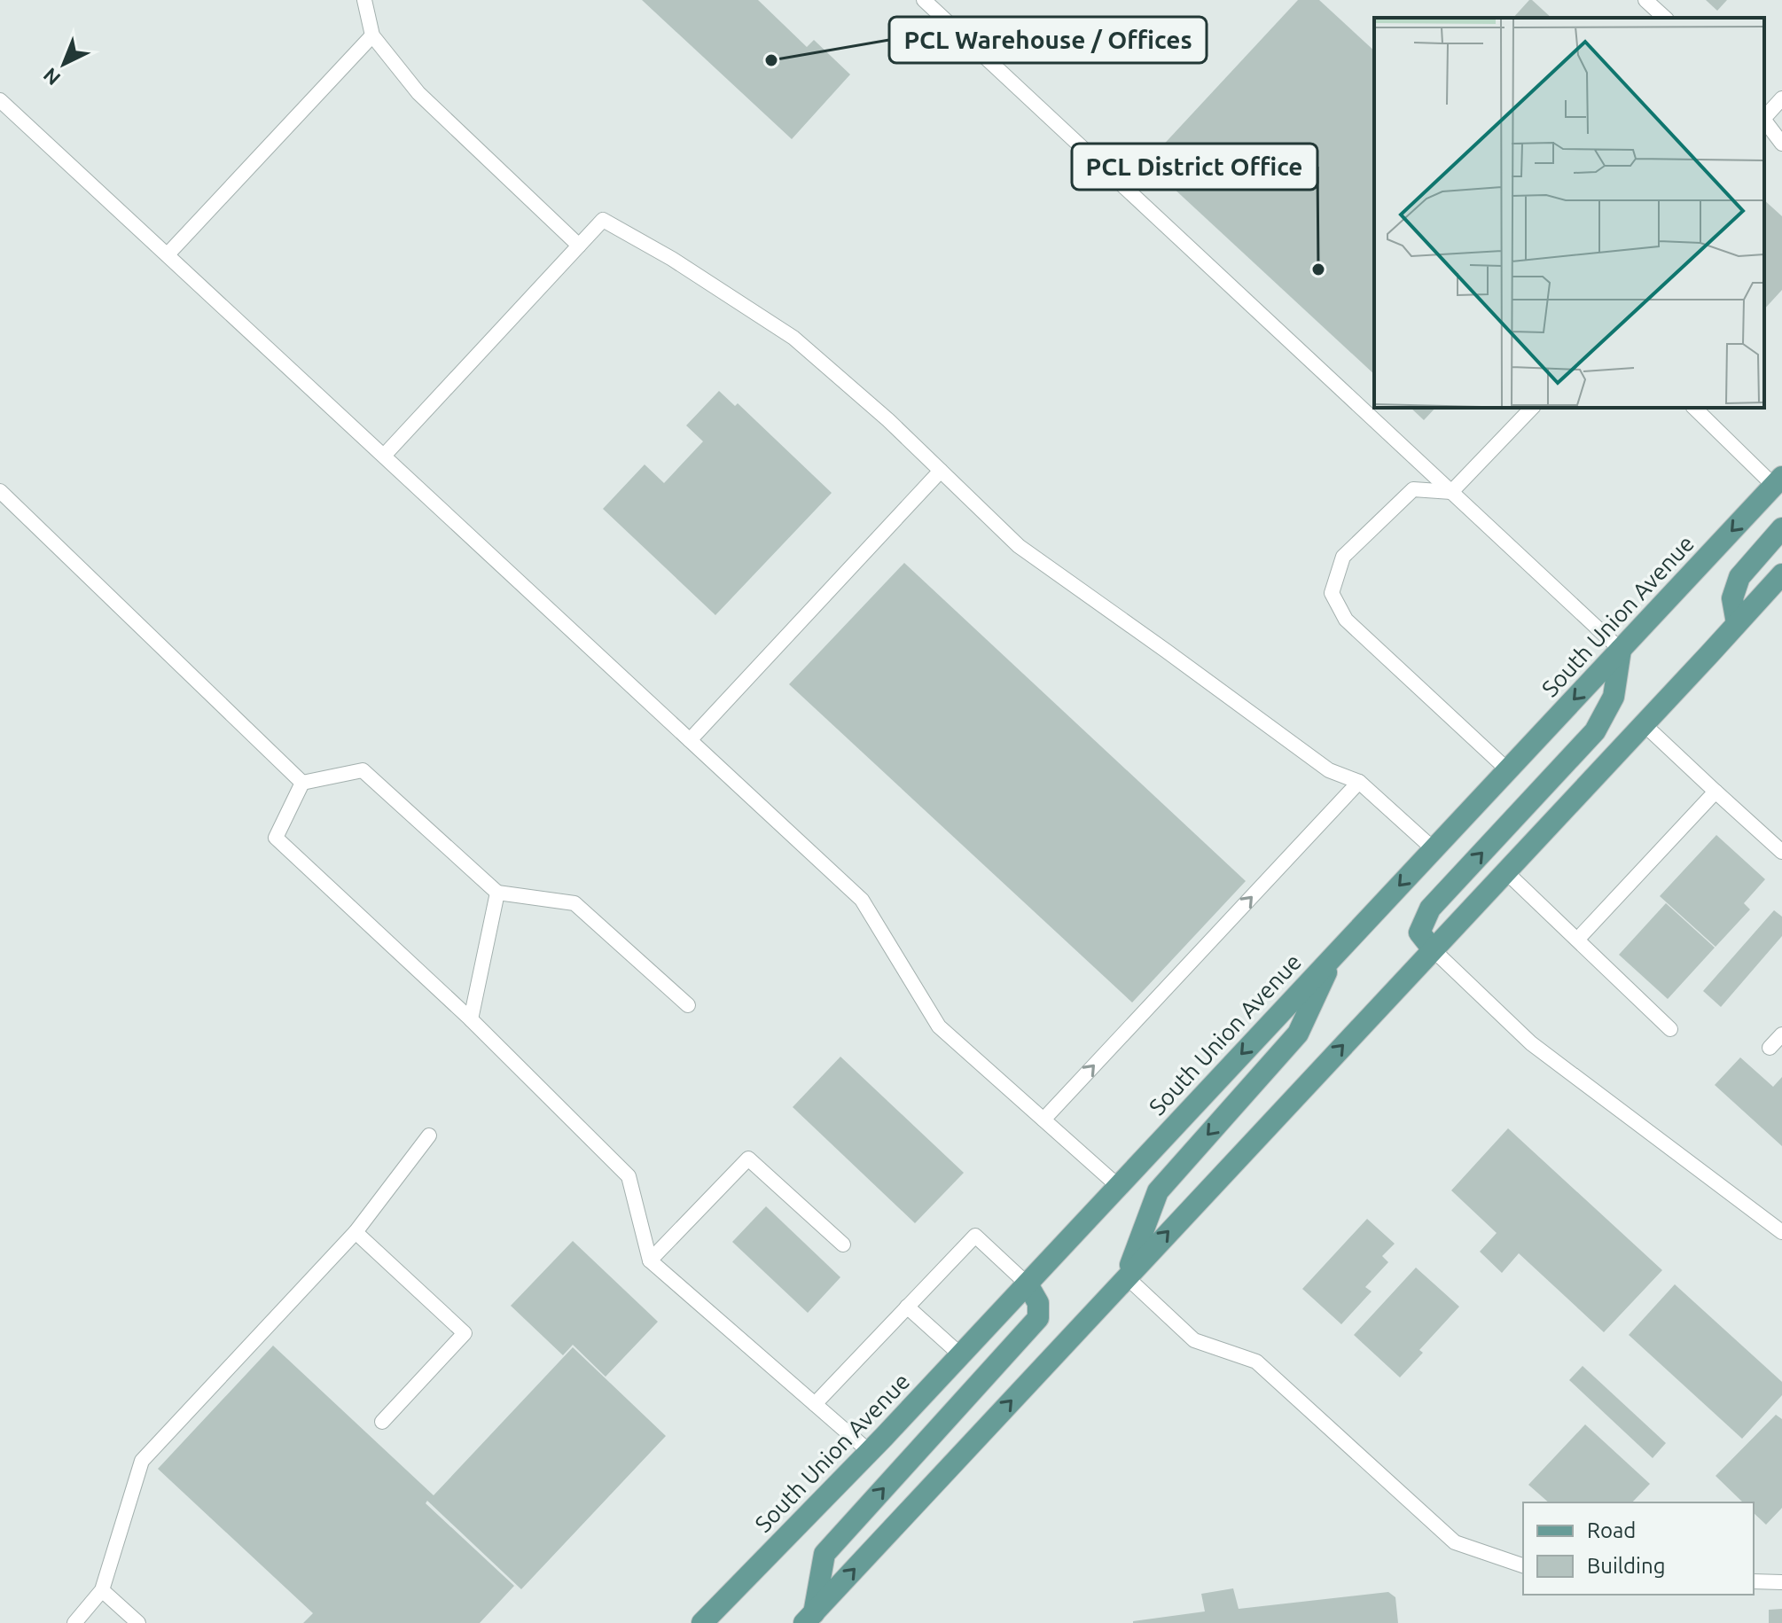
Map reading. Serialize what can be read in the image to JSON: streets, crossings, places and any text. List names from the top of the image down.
{
  "streets": {
    "main road": ["South Union Avenue"]
  },
  "places": ["PCL Warehouse / Offices", "PCL District Office"],
  "legend": ["Road", "Building"],
  "north": "bottom left"
}
